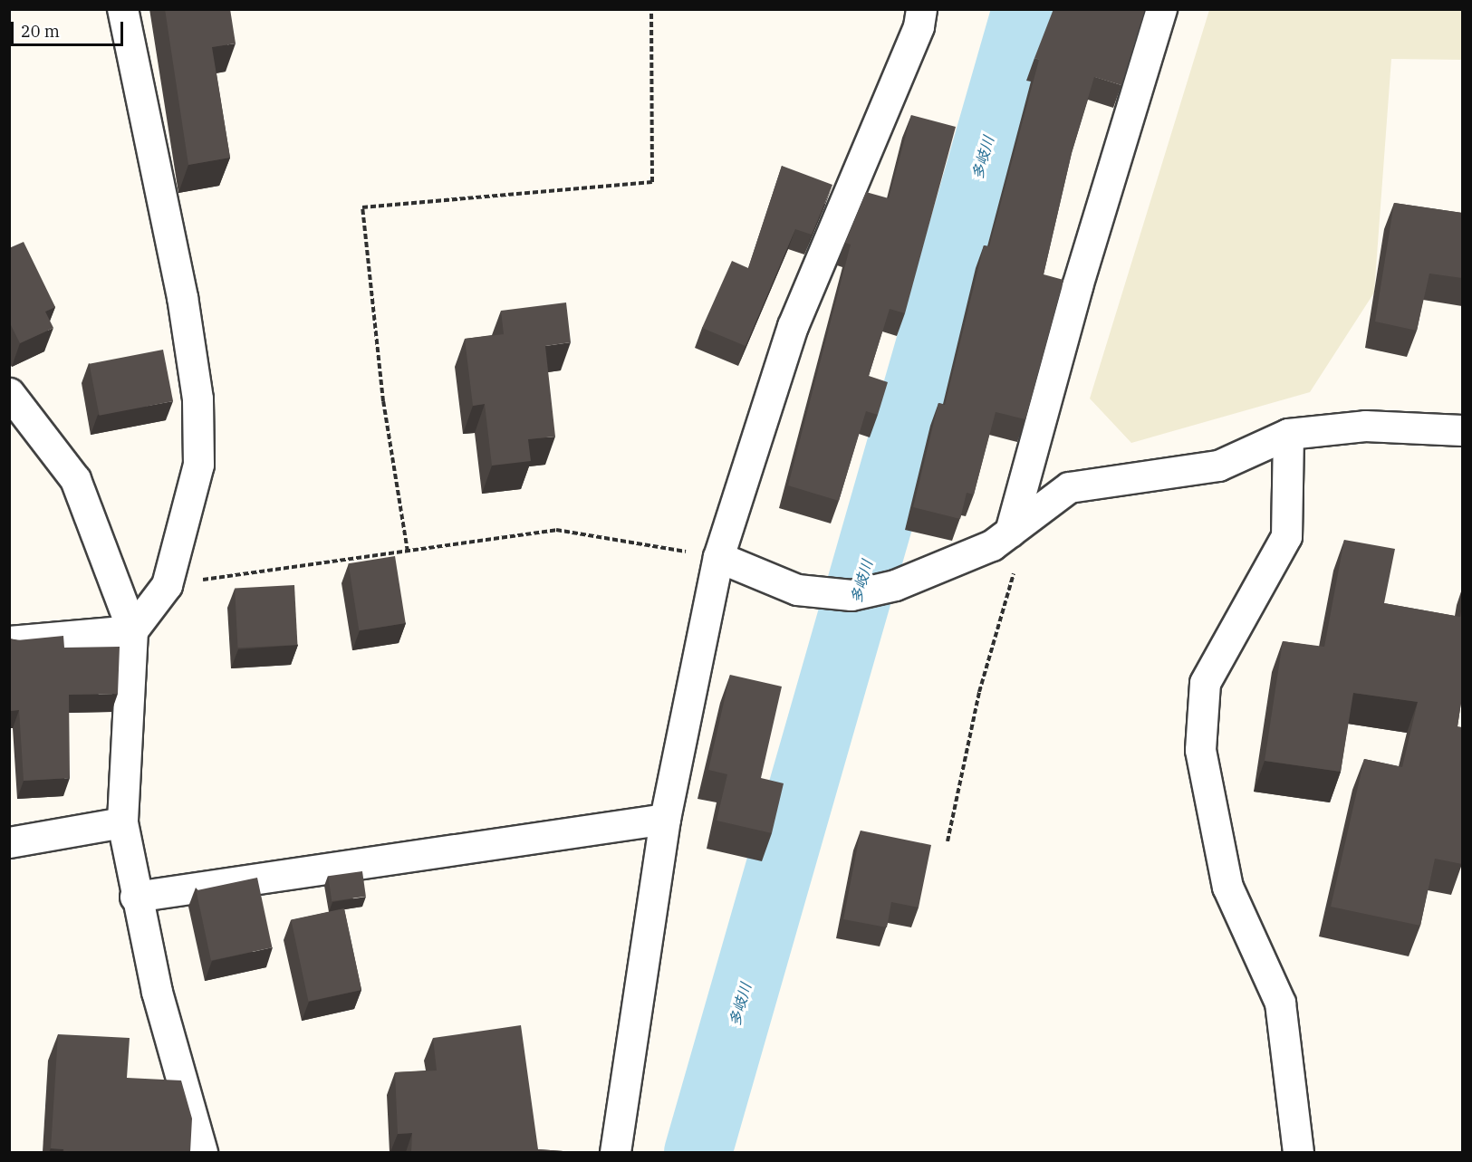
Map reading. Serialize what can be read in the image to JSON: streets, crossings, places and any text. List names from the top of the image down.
{
  "water": ["多岐川"],
  "scale_bar": "20 m"
}
